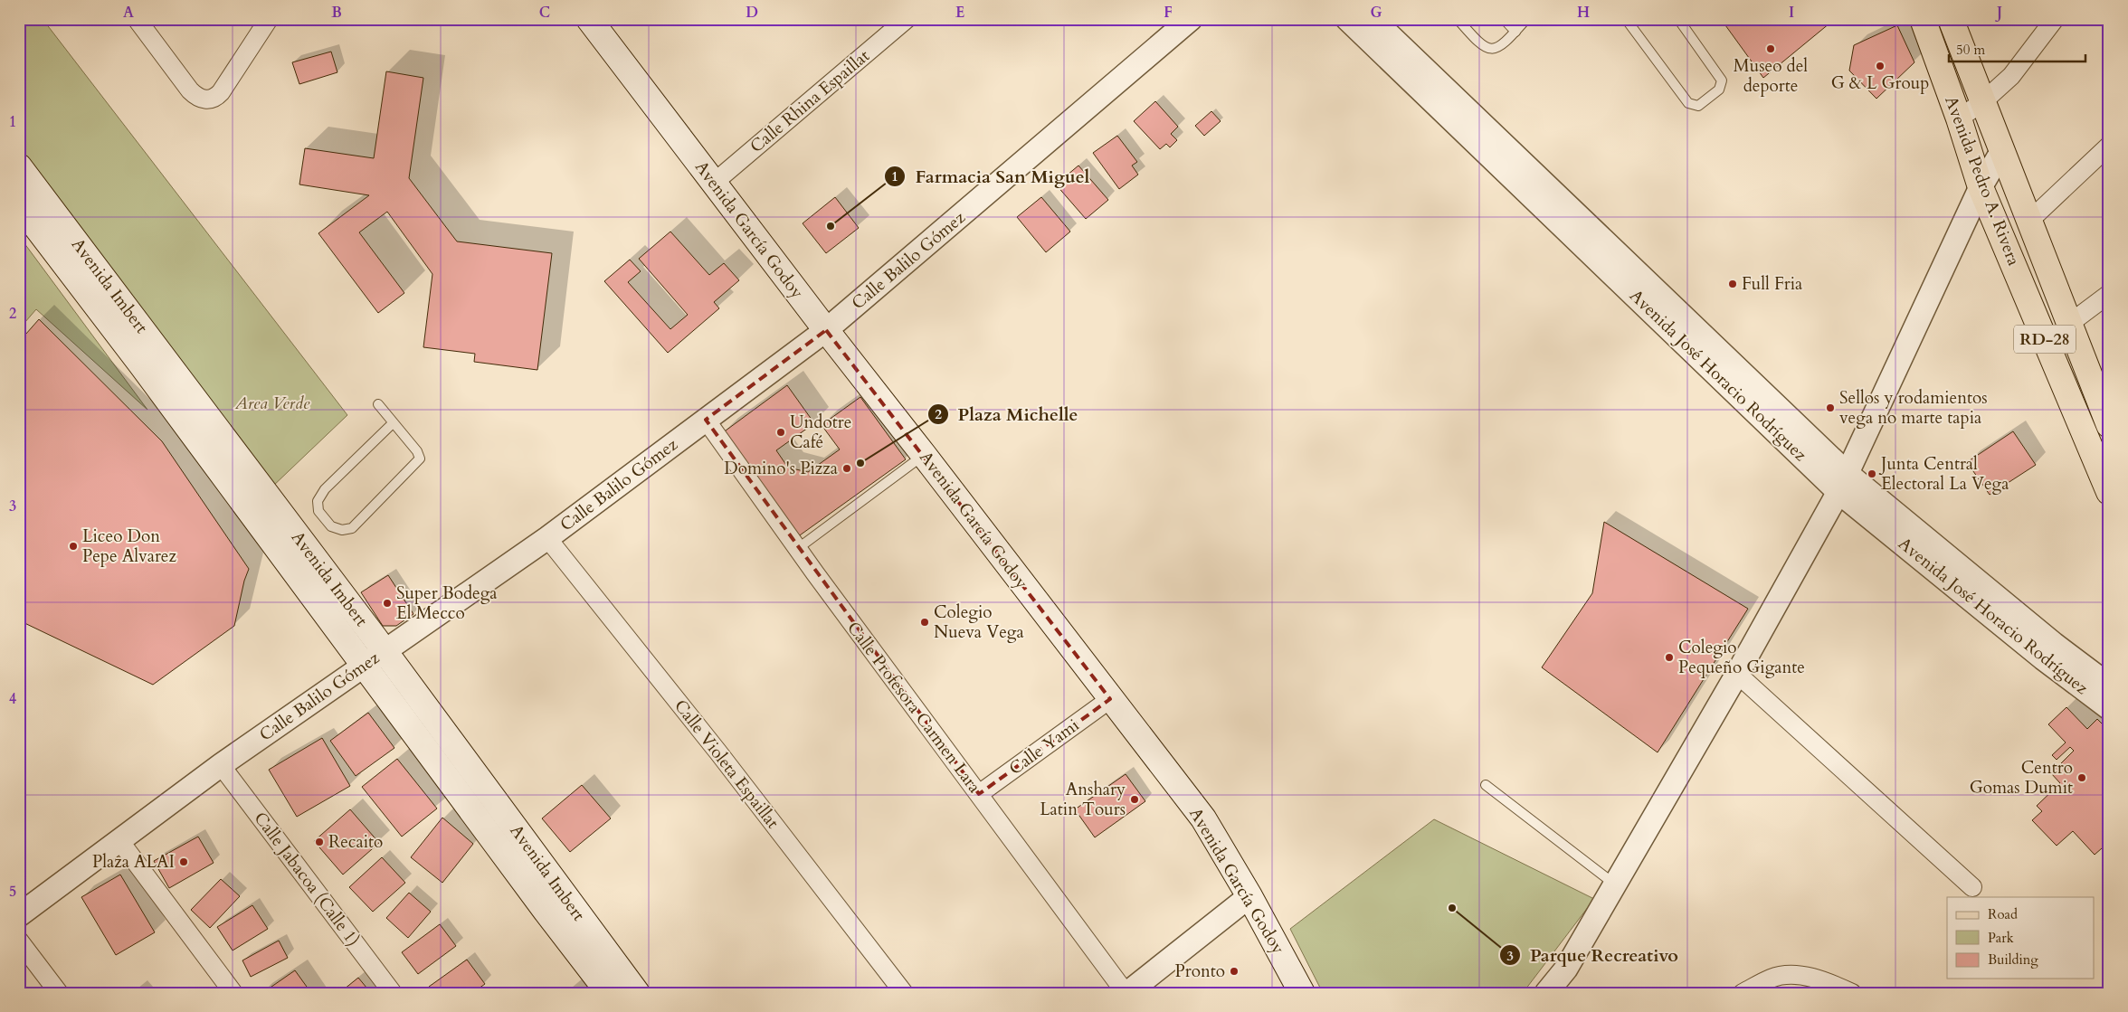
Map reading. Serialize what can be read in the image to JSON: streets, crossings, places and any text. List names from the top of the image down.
{
  "streets": {
    "main road": [
      "Avenida Pedro A. Rivera",
      "Avenida García Godoy",
      "Avenida Imbert",
      "RD-28"
    ],
    "street": [
      "Calle Rhina Espaillat",
      "Calle Balilo Gómez",
      "Avenida José Horacio Rodríguez",
      "Calle Profesora Carmen Lara",
      "Calle Yami",
      "Calle Violeta Espaillat",
      "Calle Jabacoa (Calle 1)"
    ]
  },
  "crossings": [
    ["Calle Rhina Espaillat", "Avenida García Godoy"],
    ["Avenida García Godoy", "Calle Balilo Gómez"],
    ["Avenida García Godoy", "Calle Yami"],
    ["Calle Balilo Gómez", "Avenida Imbert"],
    ["Calle Balilo Gómez", "Calle Profesora Carmen Lara"],
    ["Calle Balilo Gómez", "Calle Violeta Espaillat"],
    ["Calle Balilo Gómez", "Calle Jabacoa (Calle 1)"],
    ["Calle Profesora Carmen Lara", "Calle Yami"]
  ],
  "parks": ["Area Verde"],
  "places": [
    "Museo del deporte",
    "G & L Group",
    "Farmacia San Miguel",
    "Full Fria",
    "Sellos y rodamientos vega no marte tapia",
    "Undotre Café",
    "Plaza Michelle",
    "Domino's Pizza",
    "Junta Central Electoral La Vega",
    "Liceo Don Pepe Alvarez",
    "Super Bodega El Mecco",
    "Colegio Nueva Vega",
    "Colegio Pequeño Gigante",
    "Centro Gomas Dumit",
    "Anshary Latin Tours",
    "Recaito",
    "Plaza ALAI",
    "Parque Recreativo",
    "Pronto"
  ],
  "legend": ["Road", "Park", "Building"],
  "scale_bar": "50 m",
  "grid": {
    "columns": [
      "A",
      "B",
      "C",
      "D",
      "E",
      "F",
      "G",
      "H",
      "I",
      "J"
    ],
    "rows": [
      "1",
      "2",
      "3",
      "4",
      "5"
    ]
  }
}
